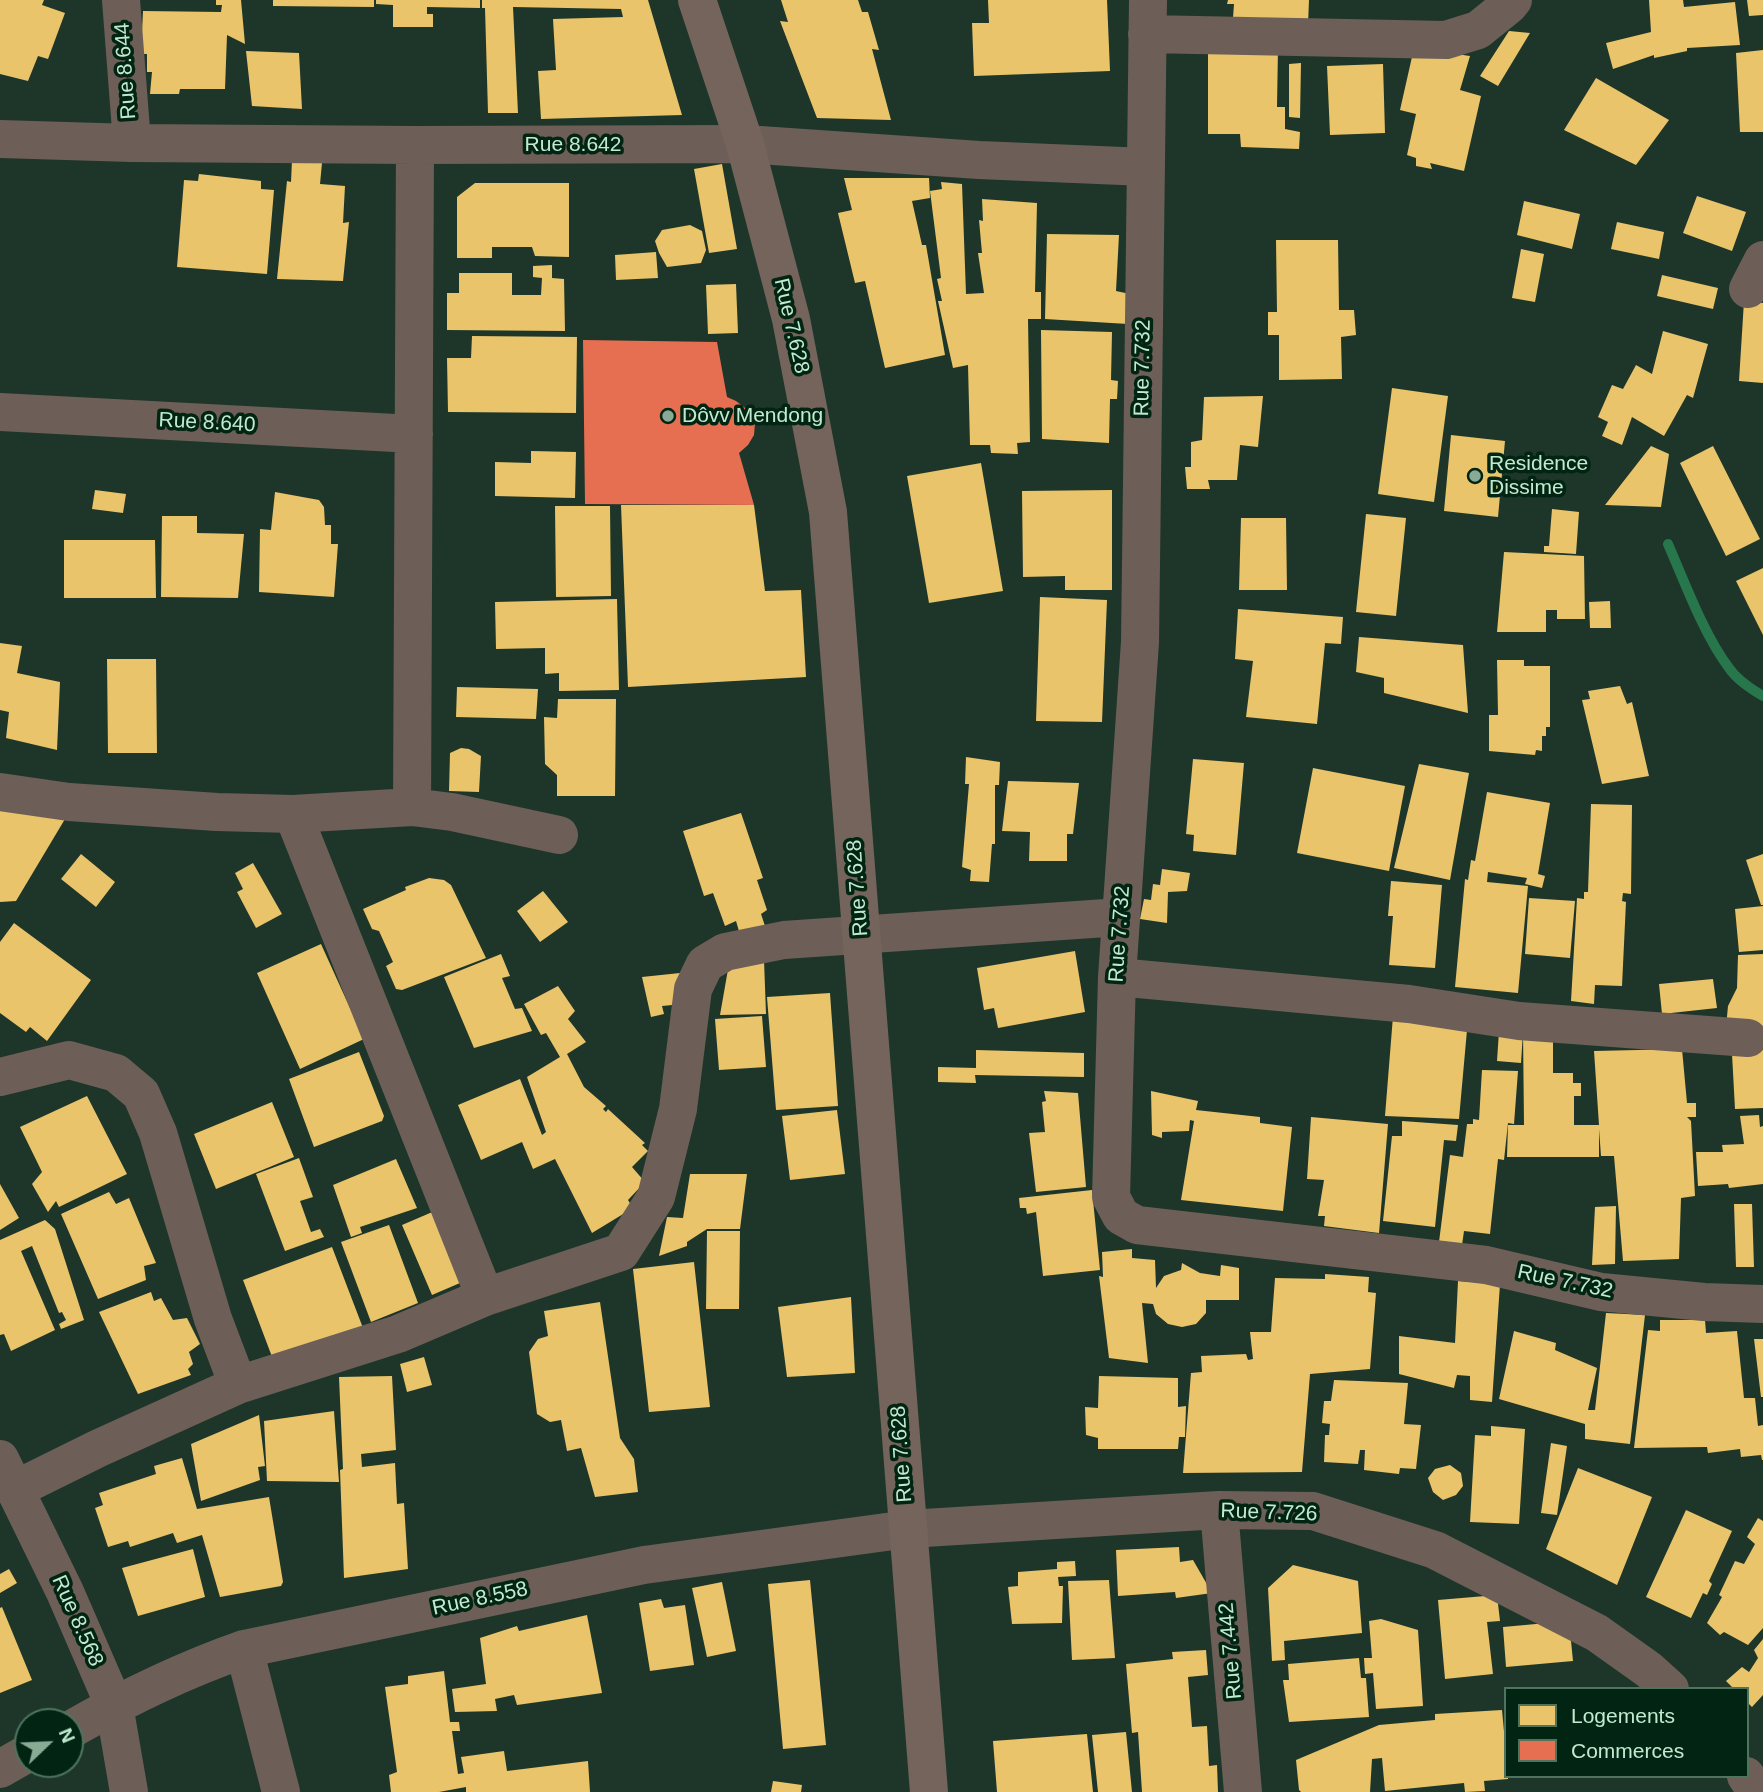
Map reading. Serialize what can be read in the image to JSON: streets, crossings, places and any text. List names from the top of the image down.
{
  "streets": {
    "main road": ["Rue 7.628"],
    "street": [
      "Rue 8.644",
      "Rue 8.642",
      "Rue 7.732",
      "Rue 8.640",
      "Rue 7.726",
      "Rue 8.558",
      "Rue 8.568",
      "Rue 7.442"
    ]
  },
  "crossings": [
    ["Rue 8.644", "Rue 8.642"],
    ["Rue 8.642", "Rue 7.628"],
    ["Rue 8.642", "Rue 7.732"],
    ["Rue 7.628", "Rue 7.726"],
    ["Rue 7.628", "Rue 8.558"],
    ["Rue 7.726", "Rue 8.558"],
    ["Rue 7.726", "Rue 7.442"],
    ["Rue 8.558", "Rue 8.568"]
  ],
  "places": ["Dôvv Mendong", "Residence Dissime"],
  "legend": ["Logements", "Commerces"],
  "north": "top right"
}
